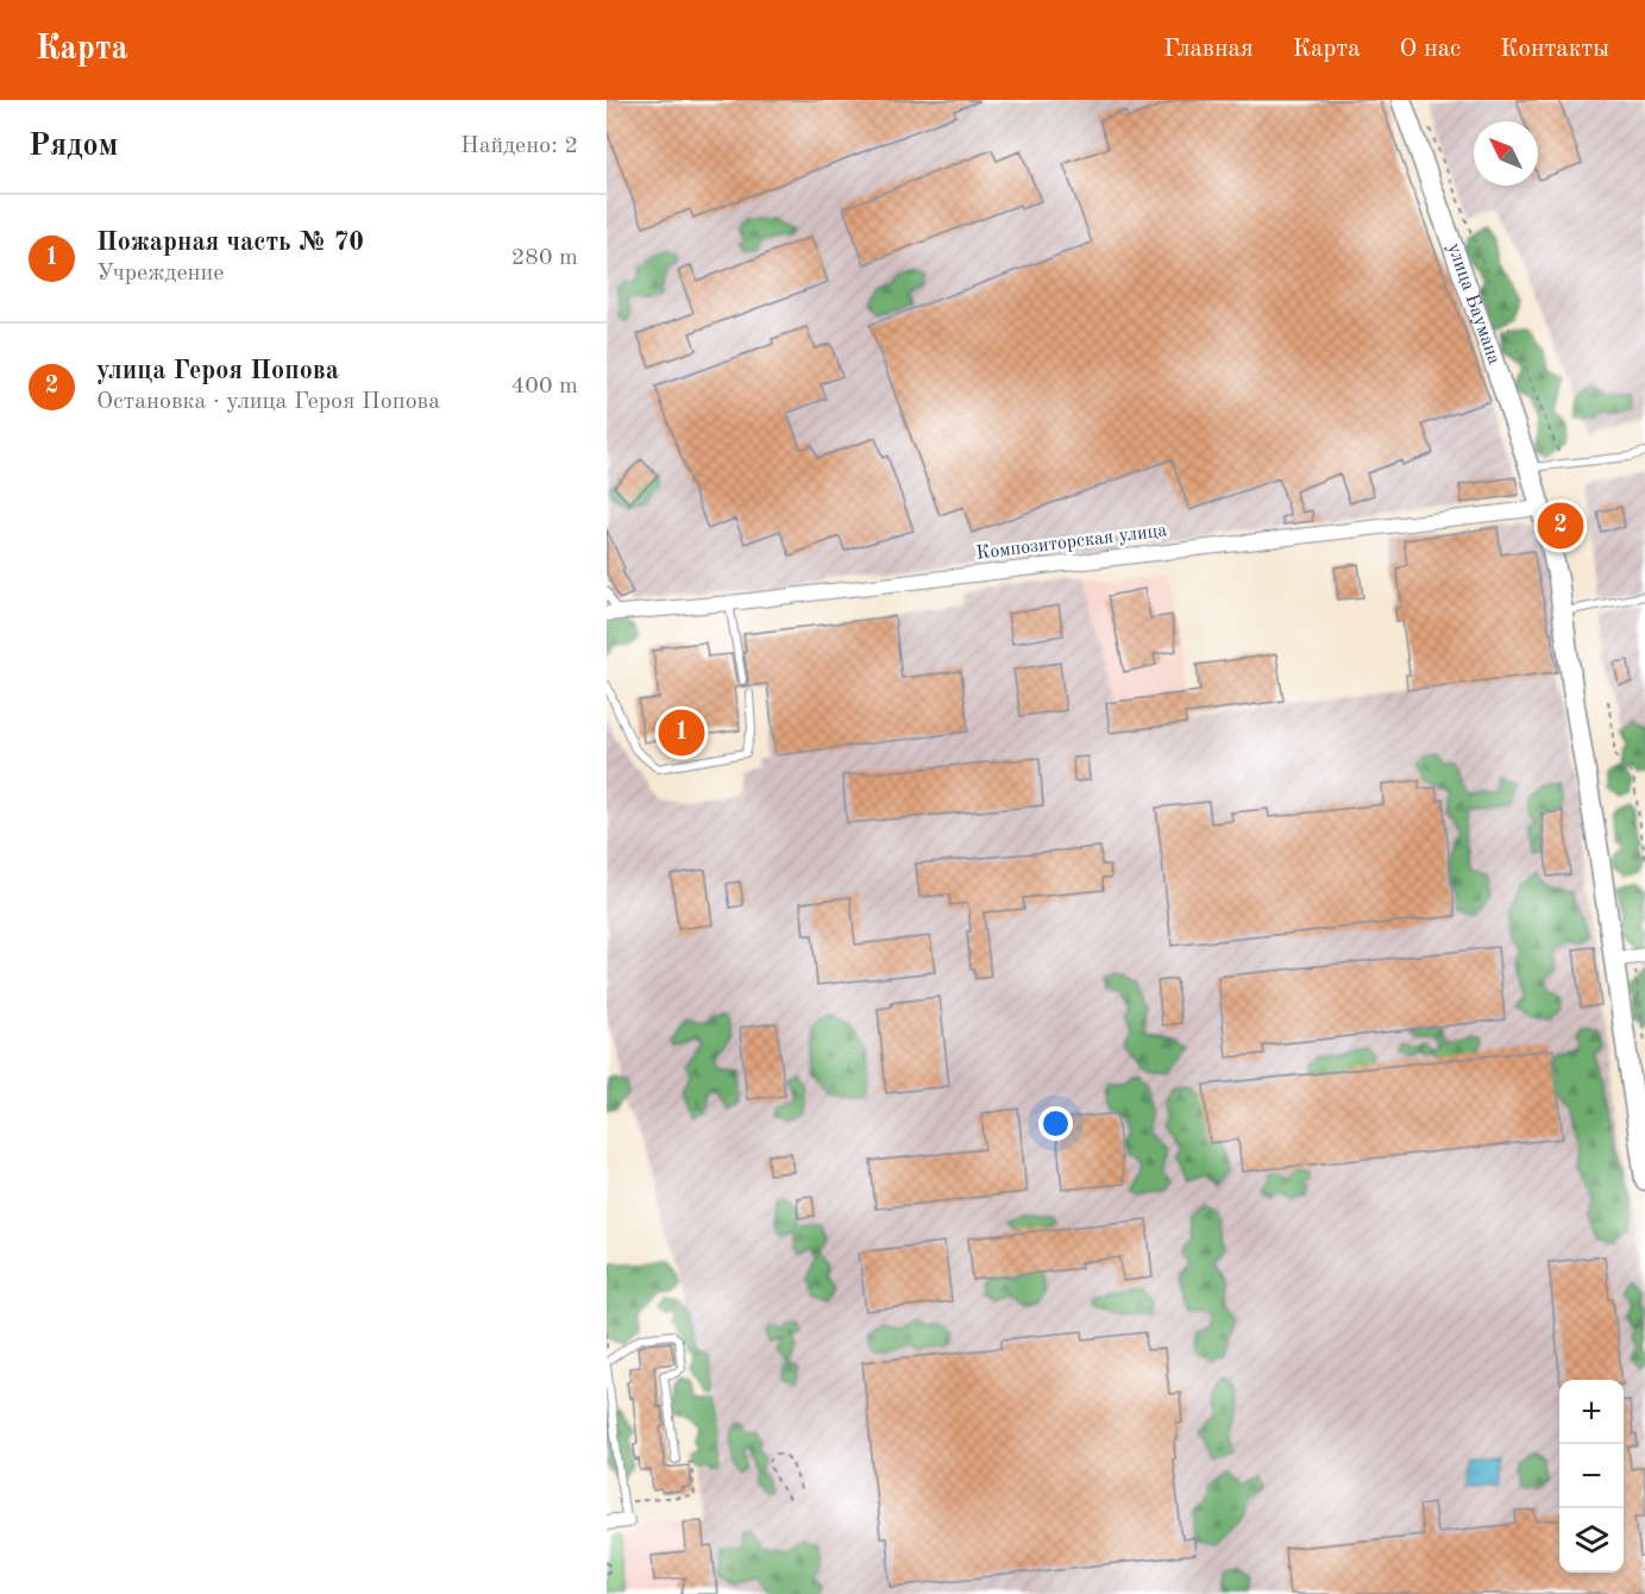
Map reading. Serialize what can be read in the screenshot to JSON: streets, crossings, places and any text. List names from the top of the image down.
{
  "streets": {
    "street": ["улица Баумана", "Композиторская улица"]
  },
  "crossings": [
    ["улица Баумана", "Композиторская улица"]
  ],
  "north": "top left",
  "page": {
    "header": "Карта",
    "nav": [
      "Главная",
      "Карта",
      "О нас",
      "Контакты"
    ],
    "heading": ["Рядом", "Найдено: 2"],
    "list": [
      {
        "mark": "1",
        "name": "Пожарная часть № 70",
        "note": "Учреждение",
        "value": "280 m"
      },
      {
        "mark": "2",
        "name": "улица Героя Попова",
        "note": "Остановка · улица Героя Попова",
        "value": "400 m"
      }
    ],
    "pins": ["2", "1"],
    "map_buttons": ["+", "−"]
  }
}
